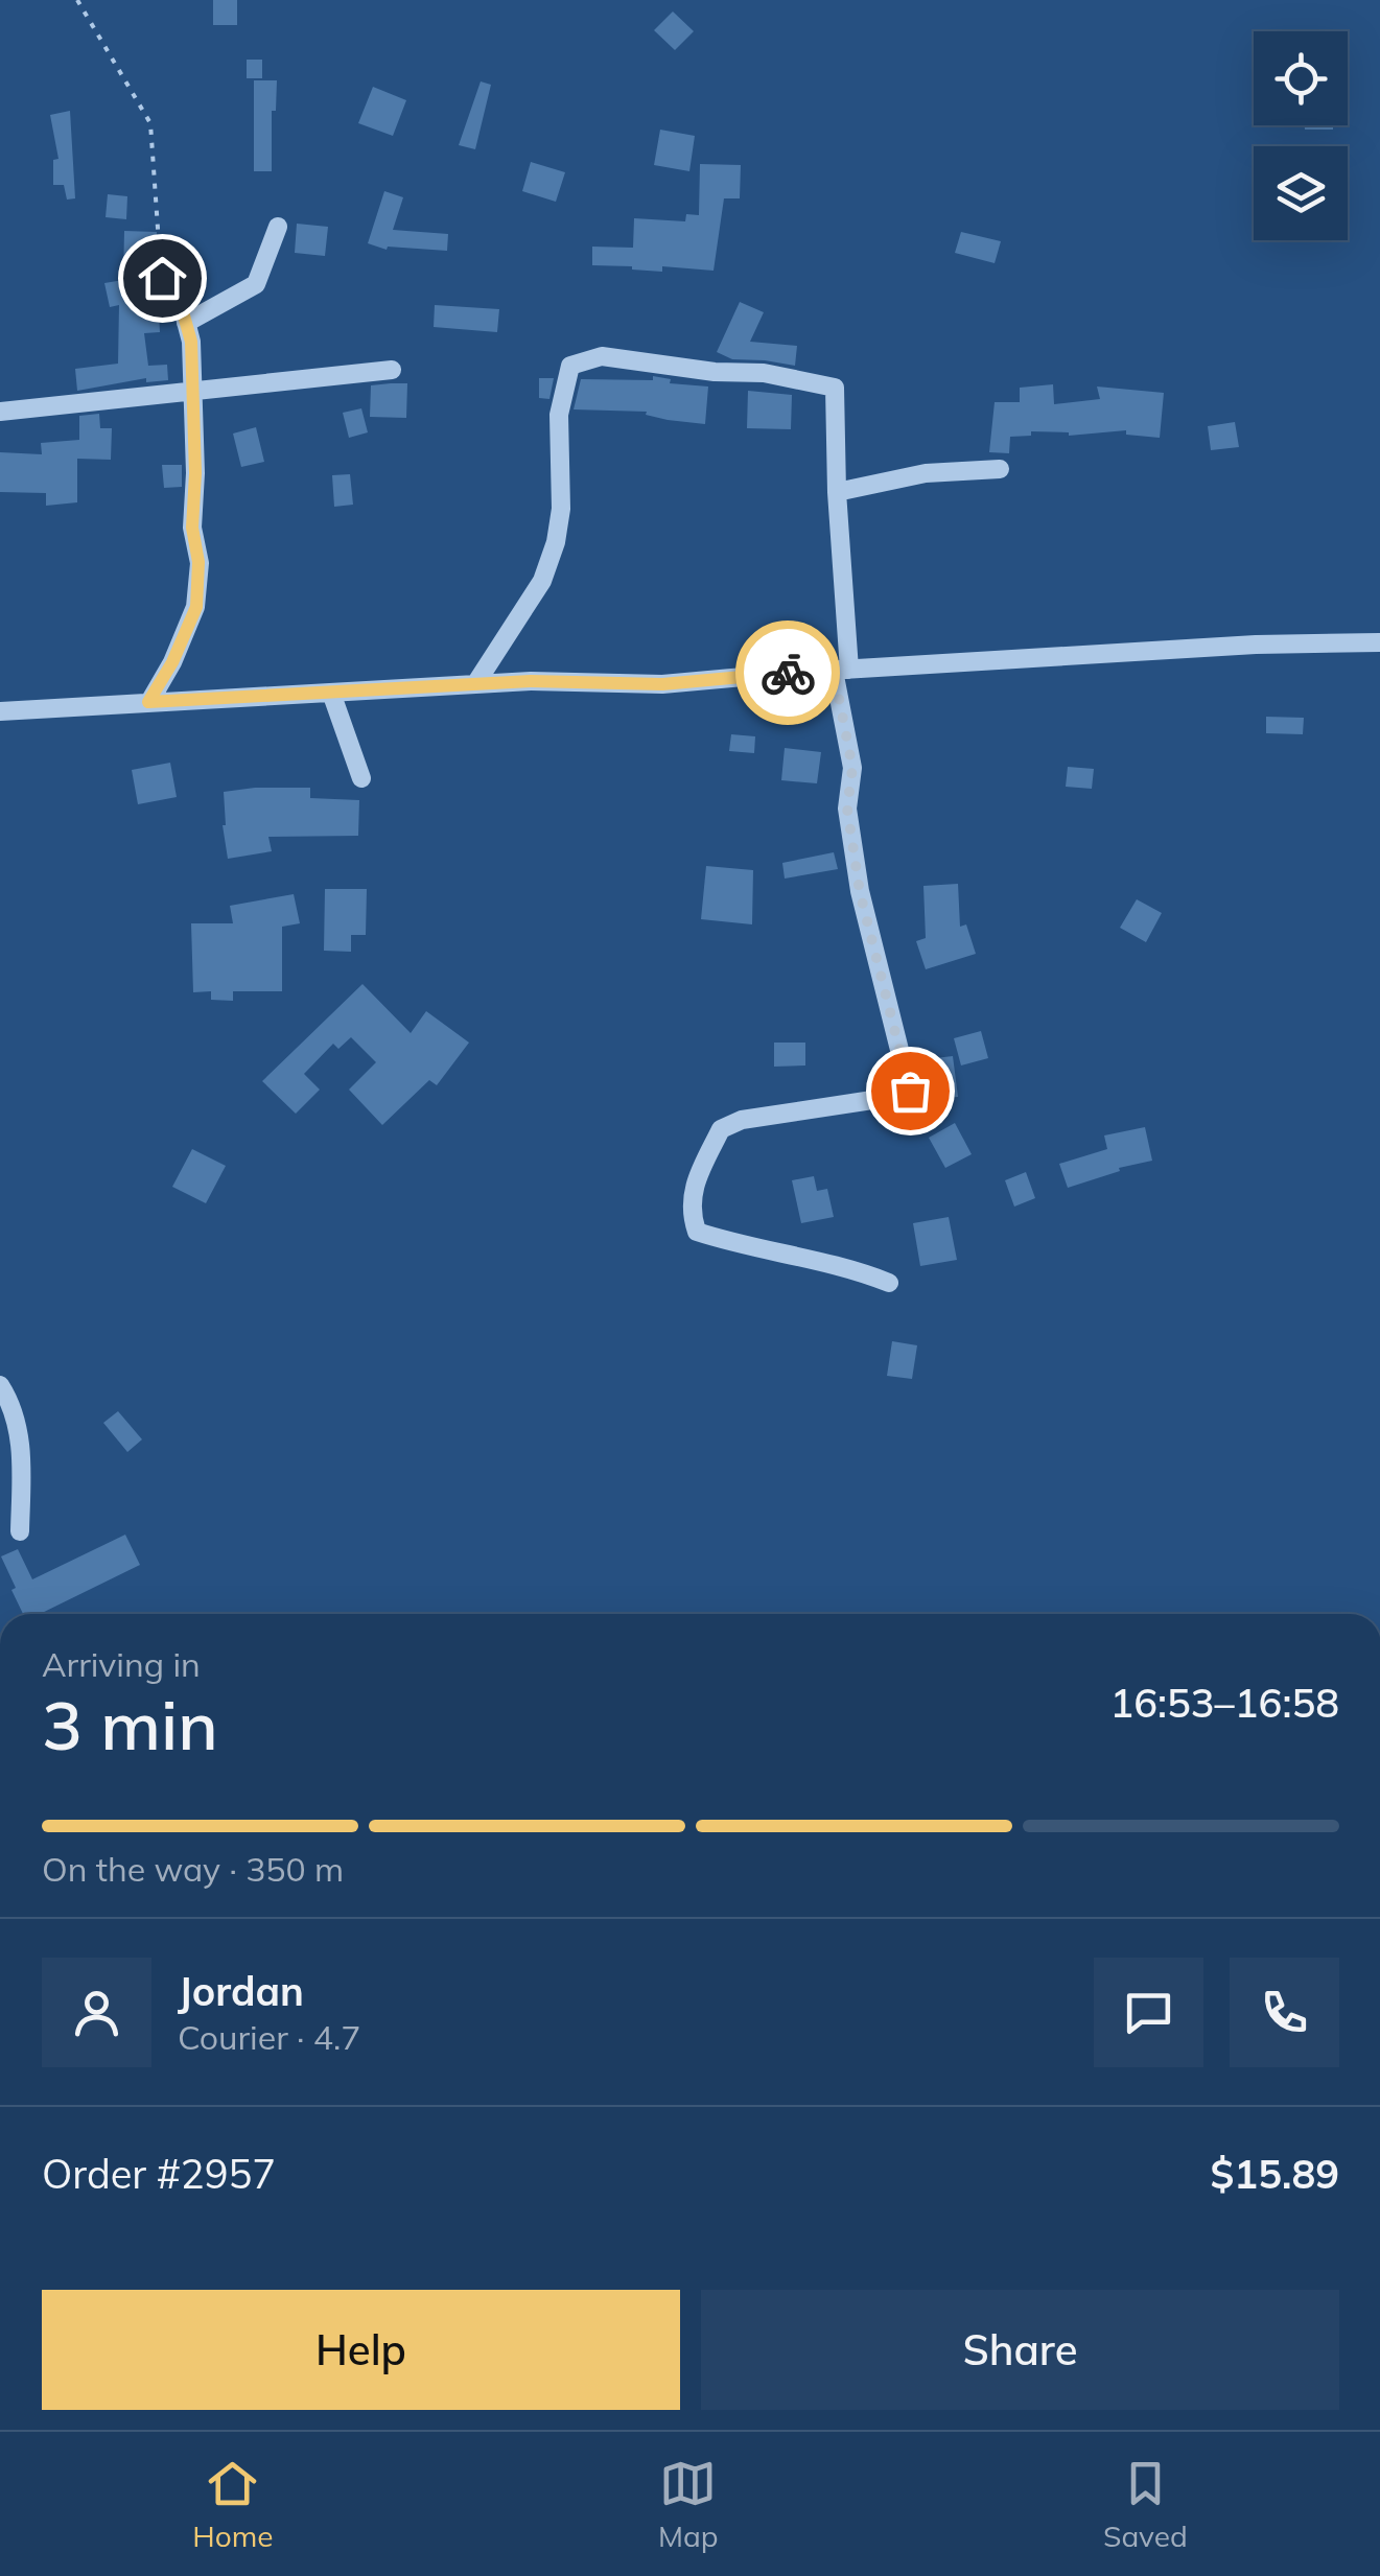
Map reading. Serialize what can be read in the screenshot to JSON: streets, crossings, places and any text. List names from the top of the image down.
{
  "page": {
    "heading": ["3 min", "Arriving in", "16:53–16:58"],
    "panel": [
      "Jordan",
      "Courier · 4.7",
      "Order #2957",
      "$15.89"
    ],
    "bar": "On the way · 350 m",
    "buttons": ["Help", "Share"],
    "tabs": ["Home", "Map", "Saved"]
  }
}
